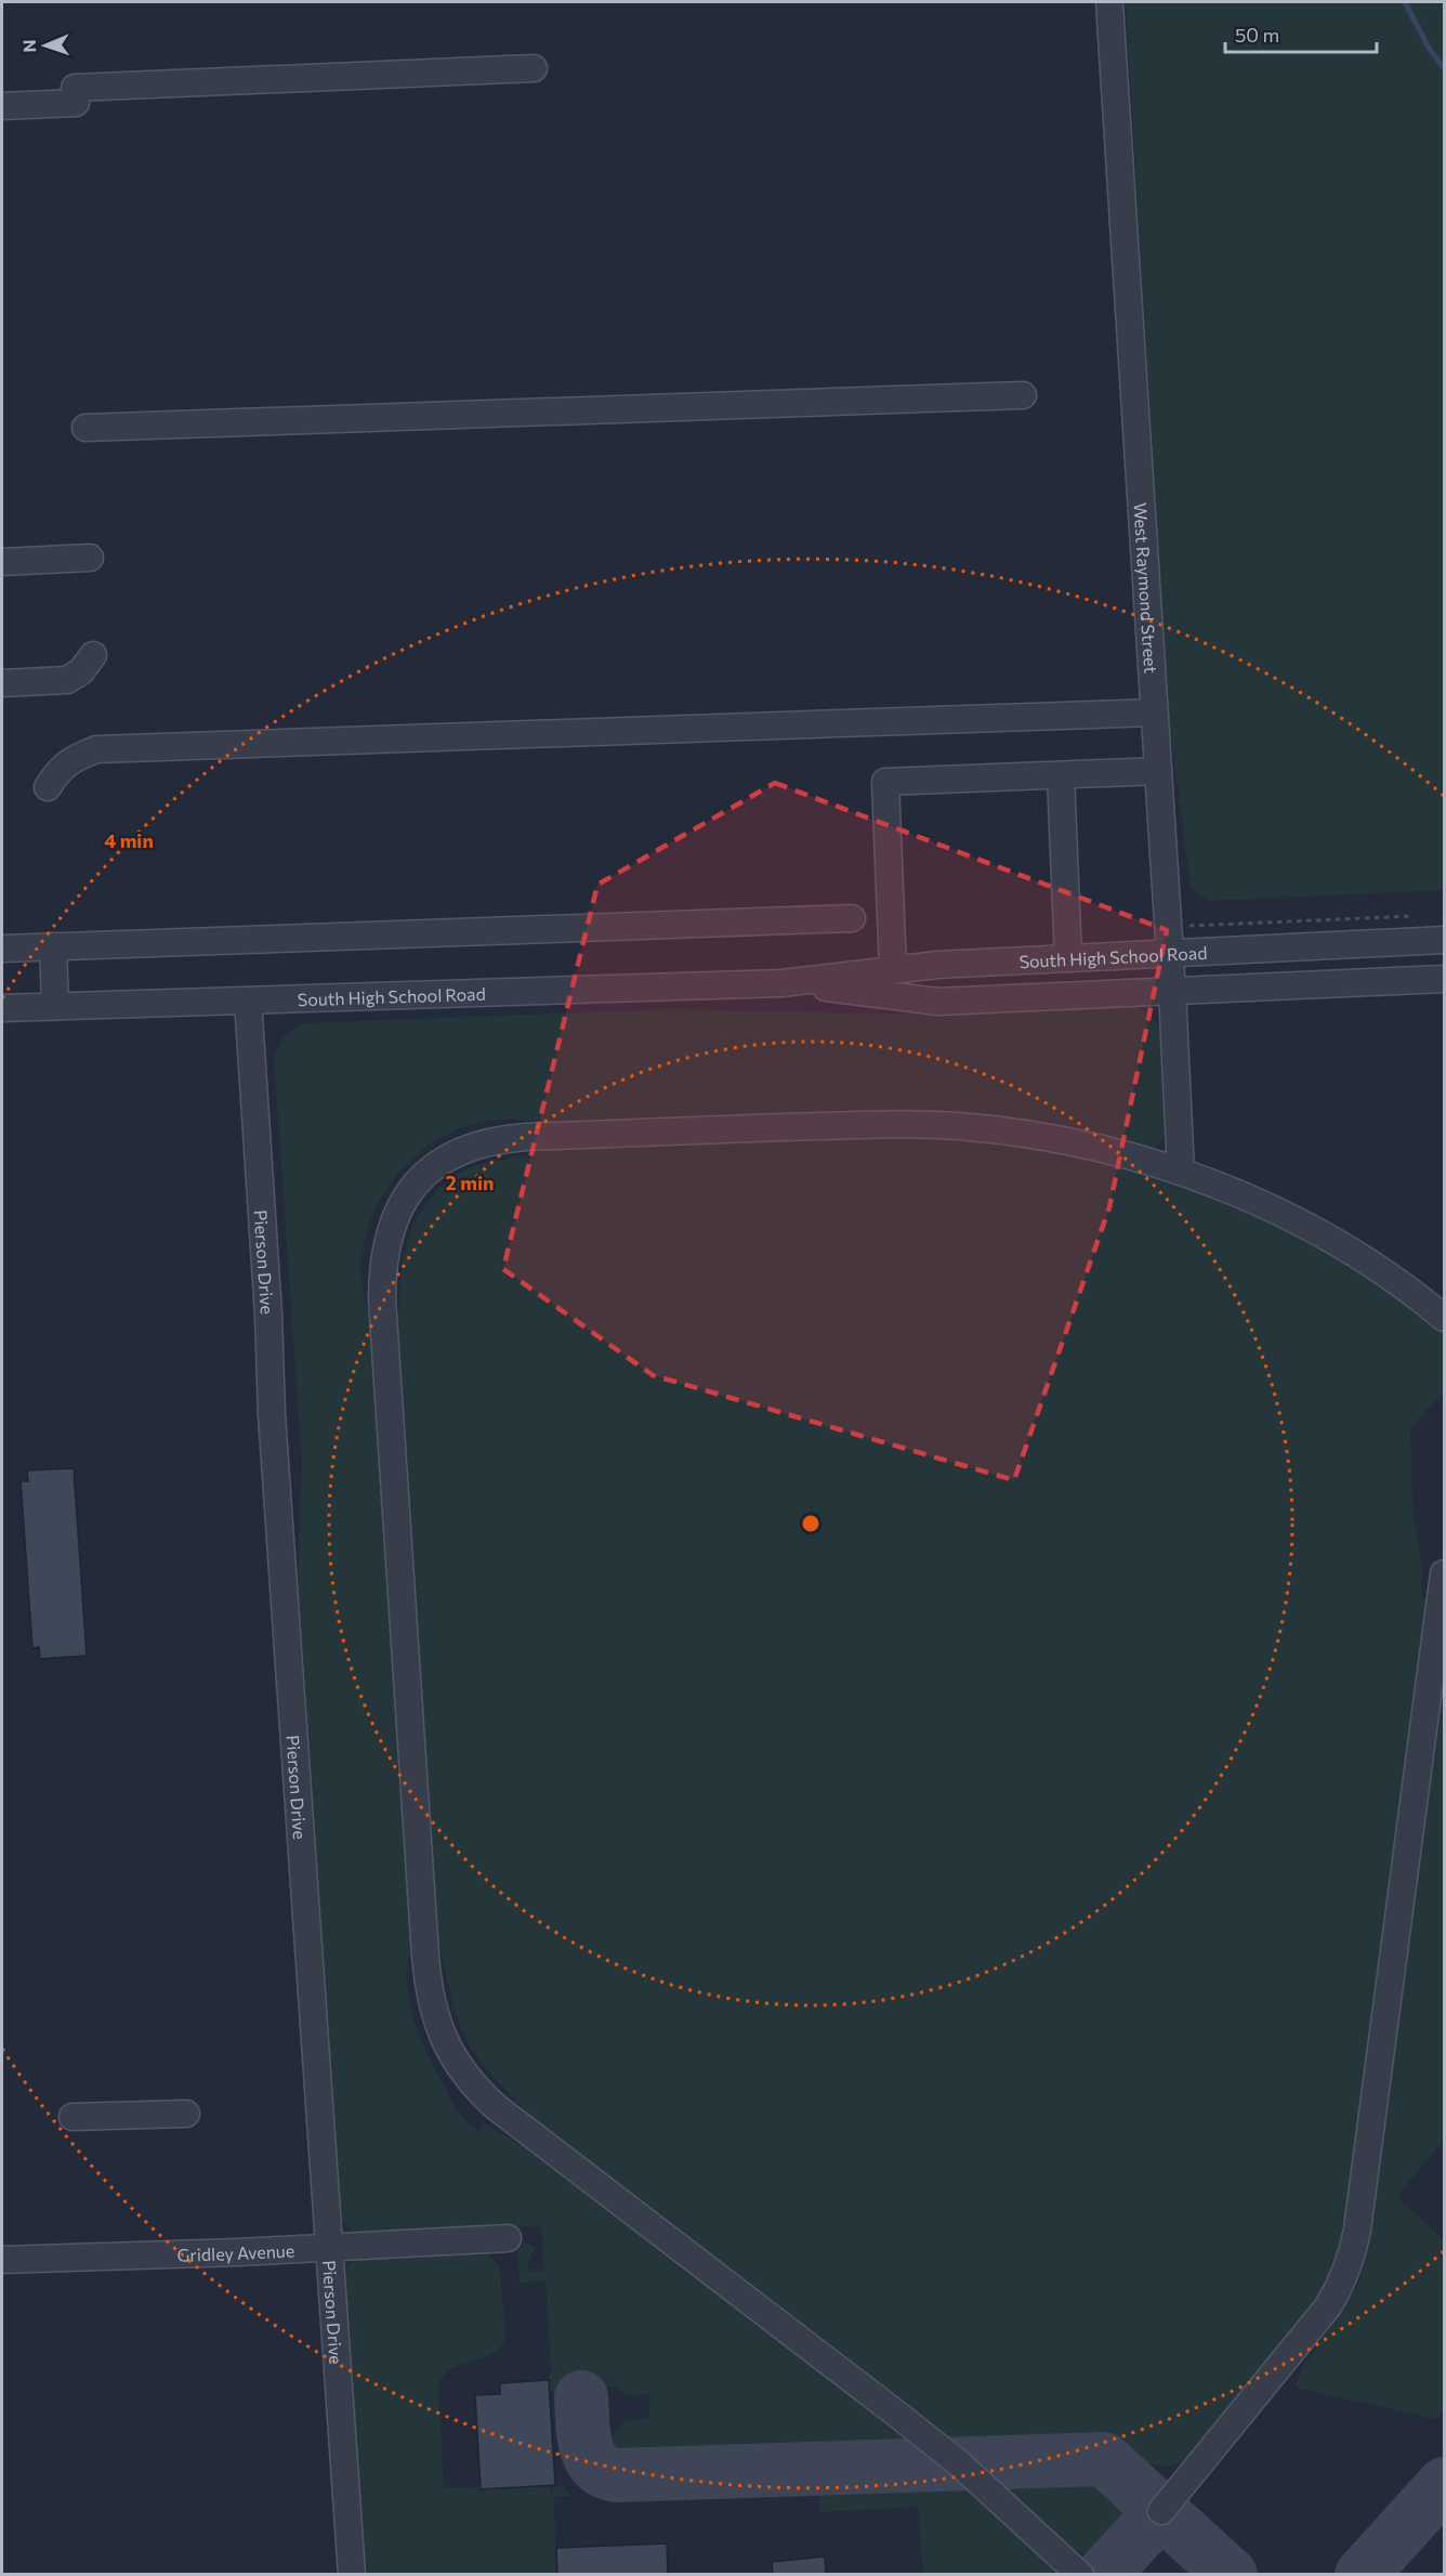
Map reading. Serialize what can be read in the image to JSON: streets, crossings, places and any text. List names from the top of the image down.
{
  "streets": {
    "street": [
      "West Raymond Street",
      "South High School Road",
      "Pierson Drive",
      "Gridley Avenue"
    ]
  },
  "crossings": [
    ["West Raymond Street", "South High School Road"],
    ["South High School Road", "Pierson Drive"],
    ["Pierson Drive", "Gridley Avenue"]
  ],
  "scale_bar": "50 m",
  "north": "left",
  "rings": ["4 min", "2 min"]
}
